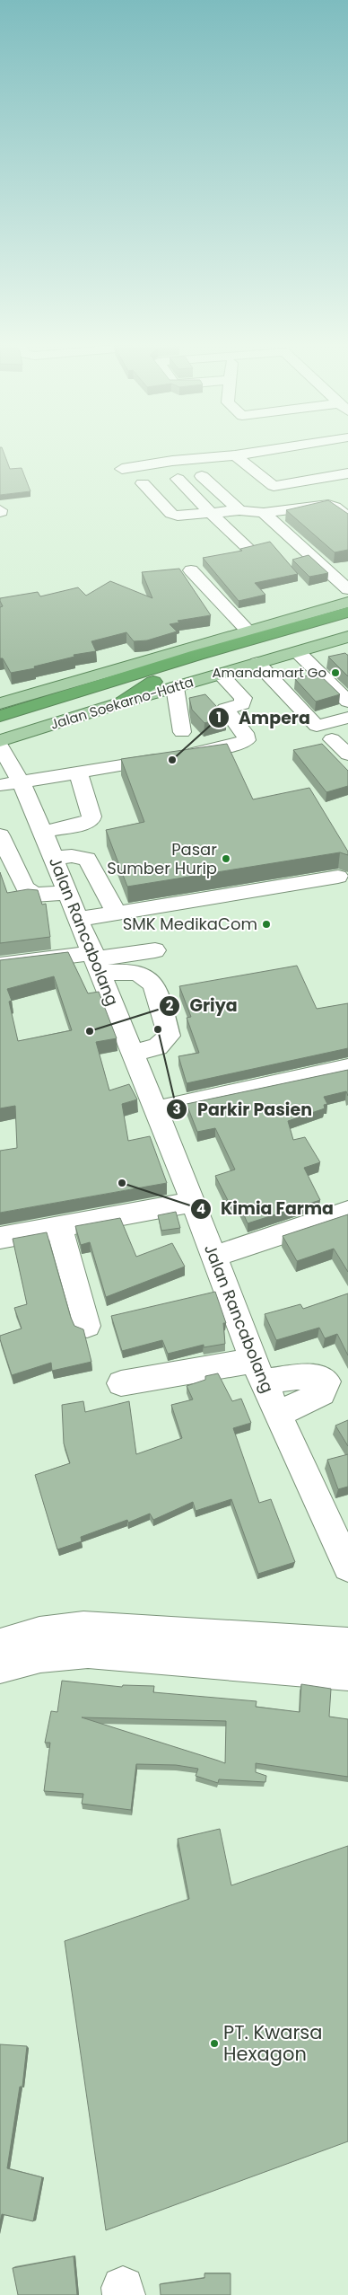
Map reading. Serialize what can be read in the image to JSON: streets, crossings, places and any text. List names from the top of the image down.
{
  "streets": {
    "highway": ["Jalan Soekarno-Hatta"],
    "street": ["Jalan Rancabolang"]
  },
  "places": [
    "Amandamart Go",
    "Ampera",
    "Pasar Sumber Hurip",
    "SMK MedikaCom",
    "Parkir Pasien",
    "Griya",
    "Kimia Farma",
    "PT. Kwarsa Hexagon"
  ]
}
